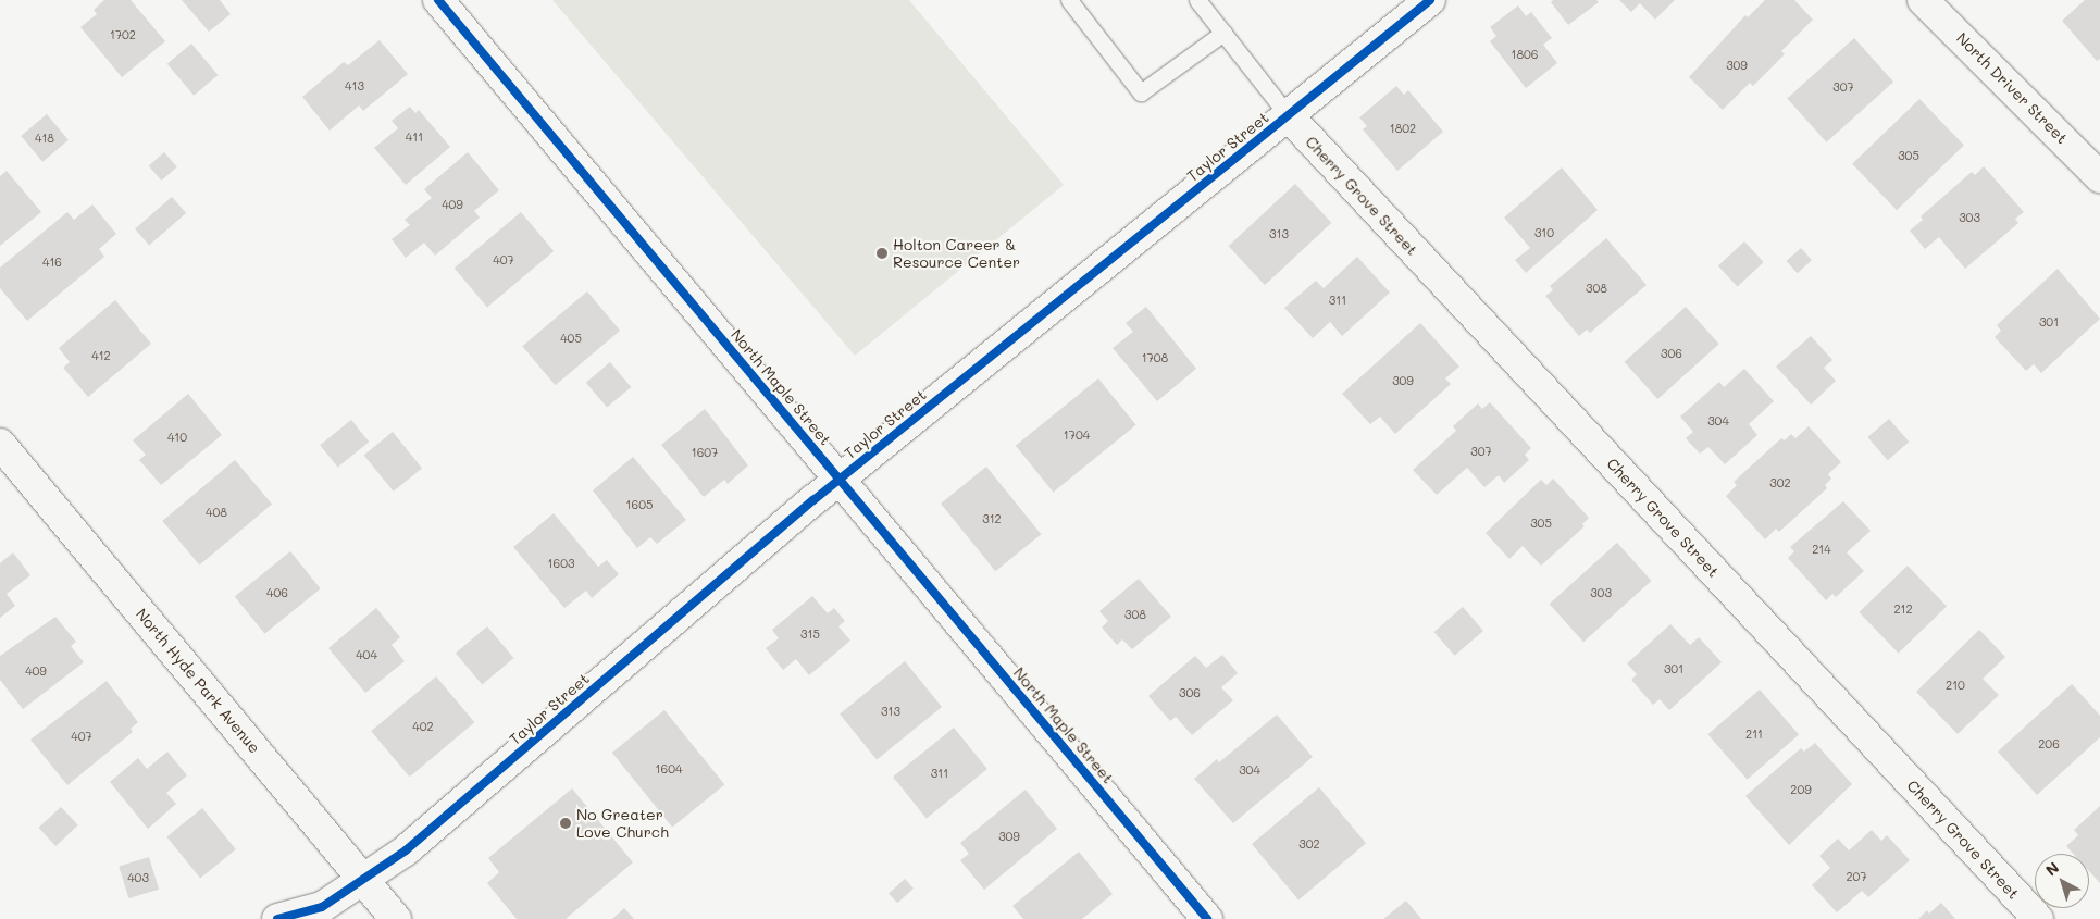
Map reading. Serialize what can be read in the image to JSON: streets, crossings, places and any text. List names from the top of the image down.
{
  "streets": {
    "street": [
      "North Driver Street",
      "Taylor Street",
      "Cherry Grove Street",
      "North Maple Street",
      "North Hyde Park Avenue"
    ]
  },
  "crossings": [
    ["Taylor Street", "Cherry Grove Street"],
    ["Taylor Street", "North Maple Street"],
    ["Taylor Street", "North Hyde Park Avenue"]
  ],
  "places": ["Holton Career & Resource Center", "No Greater Love Church"],
  "house_numbers": [
    "1702",
    "1806",
    "309",
    "413",
    "307",
    "1802",
    "411",
    "418",
    "305",
    "409",
    "303",
    "310",
    "313",
    "407",
    "416",
    "308",
    "311",
    "301",
    "405",
    "306",
    "412",
    "1708",
    "309",
    "304",
    "1704",
    "410",
    "307",
    "1607",
    "302",
    "1605",
    "408",
    "312",
    "305",
    "214",
    "1603",
    "406",
    "303",
    "212",
    "308",
    "315",
    "404",
    "301",
    "409",
    "210",
    "306",
    "313",
    "402",
    "211",
    "407",
    "206",
    "1604",
    "304",
    "311",
    "209",
    "309",
    "302",
    "207",
    "403"
  ],
  "north": "top left"
}
